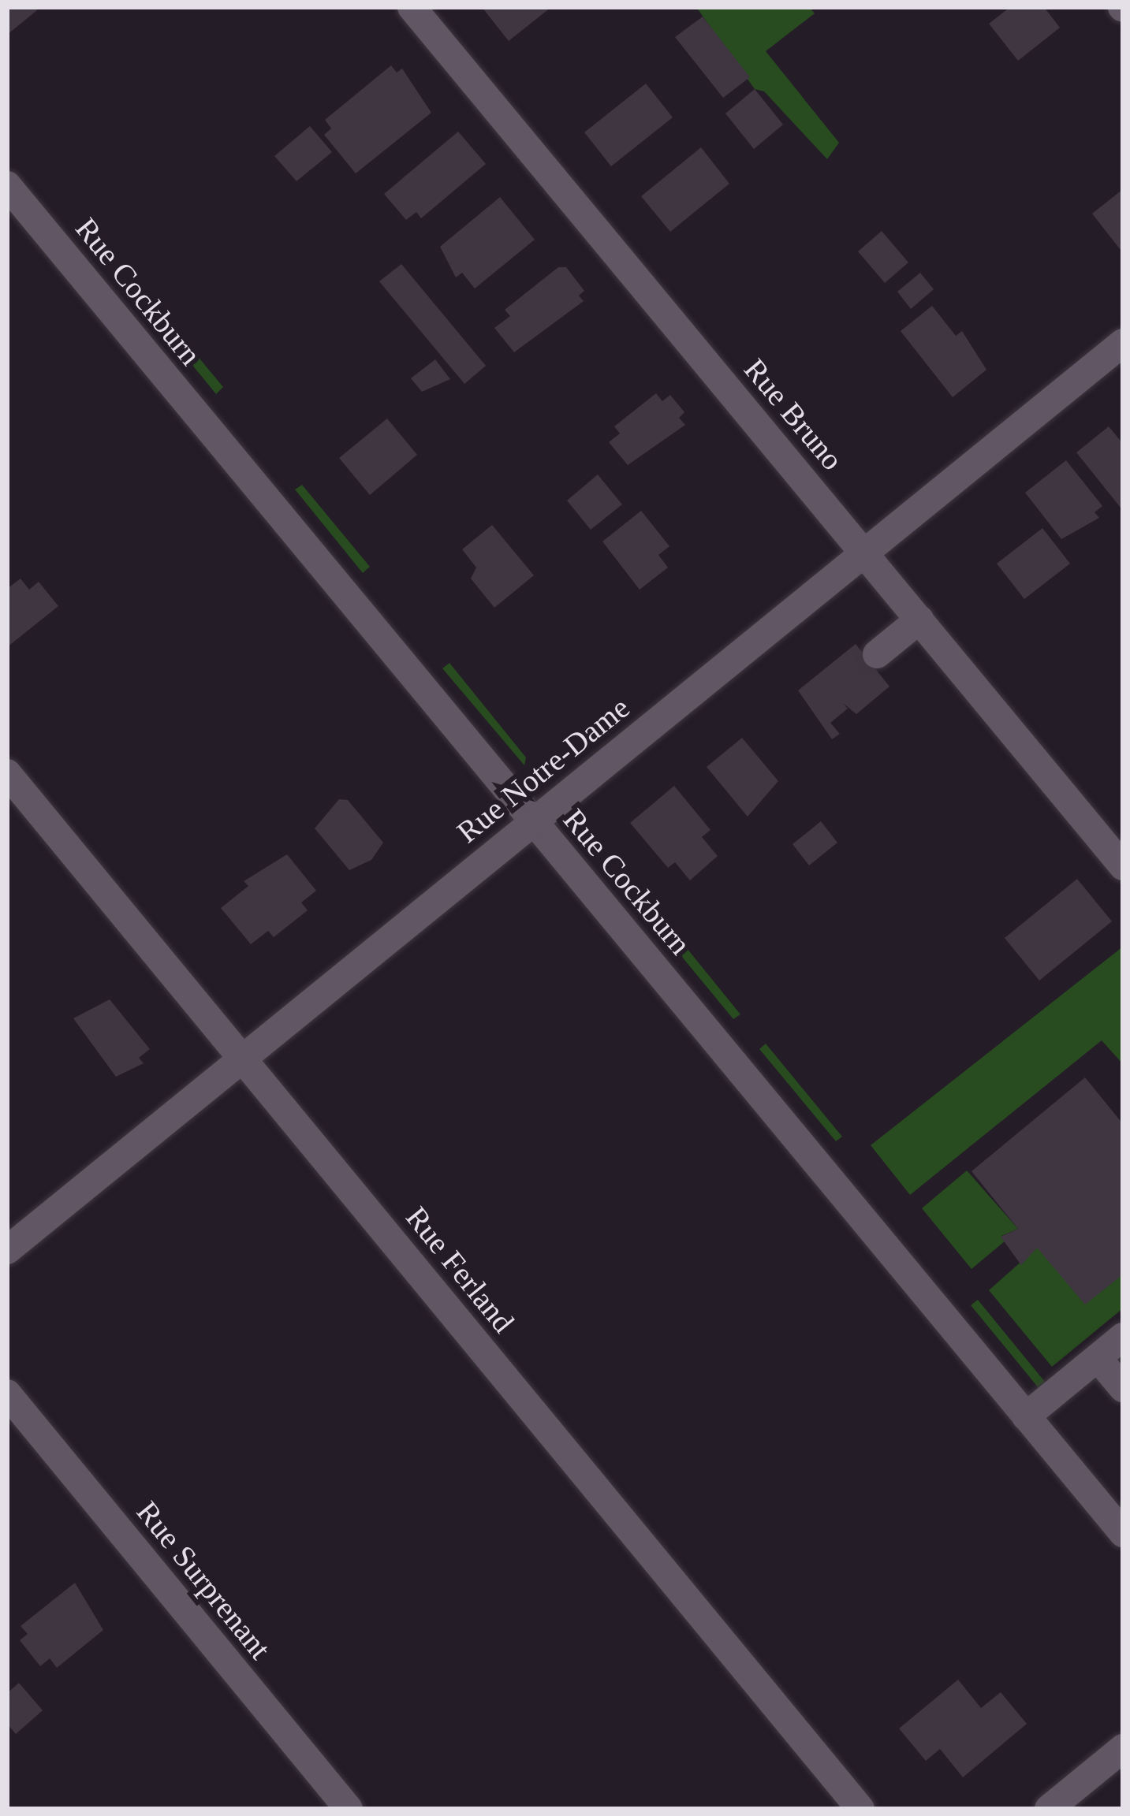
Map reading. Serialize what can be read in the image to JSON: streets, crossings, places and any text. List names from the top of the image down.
{
  "streets": {
    "street": [
      "Rue Cockburn",
      "Rue Bruno",
      "Rue Notre-Dame",
      "Rue Ferland",
      "Rue Surprenant"
    ]
  },
  "crossings": [
    ["Rue Cockburn", "Rue Notre-Dame"],
    ["Rue Bruno", "Rue Notre-Dame"],
    ["Rue Notre-Dame", "Rue Ferland"]
  ]
}
